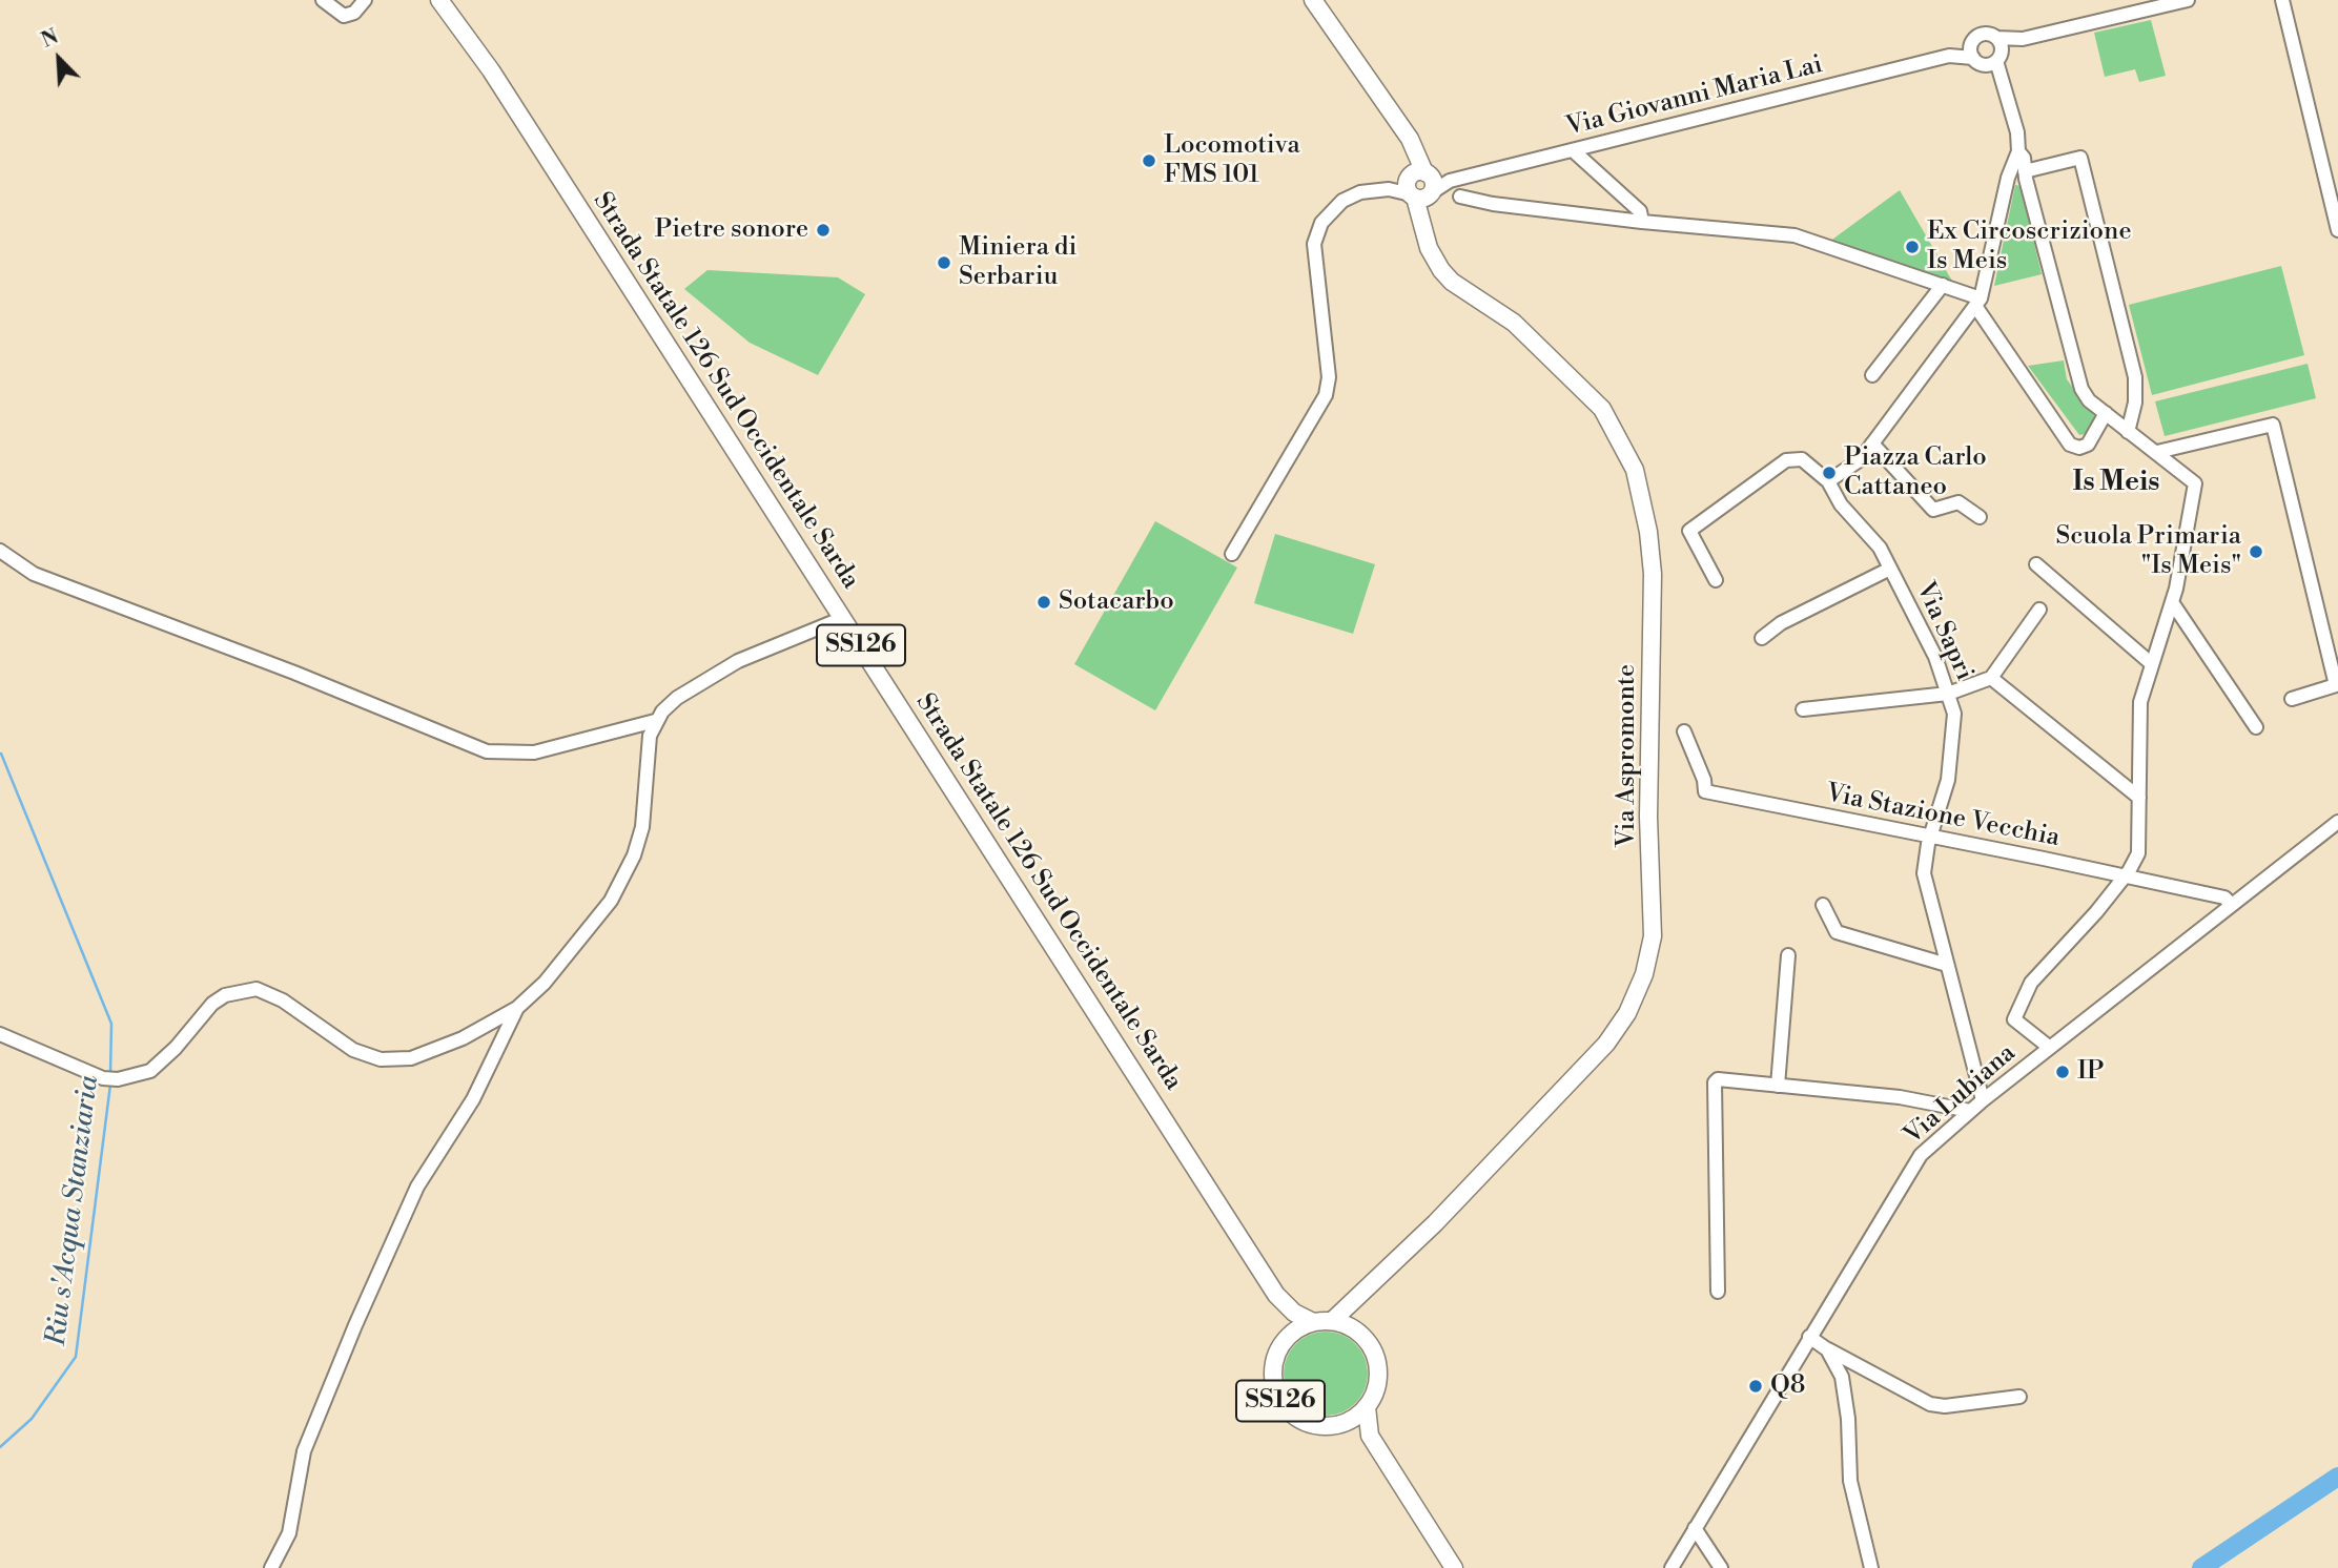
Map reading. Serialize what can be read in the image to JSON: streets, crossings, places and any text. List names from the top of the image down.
{
  "streets": {
    "main road": ["Strada Statale 126 Sud Occidentale Sarda", "SS126", "Via Aspromonte"],
    "street": [
      "Via Giovanni Maria Lai",
      "Via Sapri",
      "Via Stazione Vecchia",
      "Via Lubiana"
    ]
  },
  "crossings": [
    ["Via Giovanni Maria Lai", "Via Aspromonte"],
    ["Strada Statale 126 Sud Occidentale Sarda", "SS126"],
    ["Via Sapri", "Via Stazione Vecchia"],
    ["Via Sapri", "Via Lubiana"],
    ["SS126", "Via Aspromonte"],
    ["Via Stazione Vecchia", "Via Lubiana"]
  ],
  "districts": ["Is Meis"],
  "water": ["Riu s'Acqua Stanziaria"],
  "places": [
    "Locomotiva FMS 101",
    "Pietre sonore",
    "Ex Circoscrizione Is Meis",
    "Miniera di Serbariu",
    "Piazza Carlo Cattaneo",
    "Scuola Primaria \"Is Meis\"",
    "Sotacarbo",
    "IP",
    "Q8"
  ],
  "north": "top left"
}
